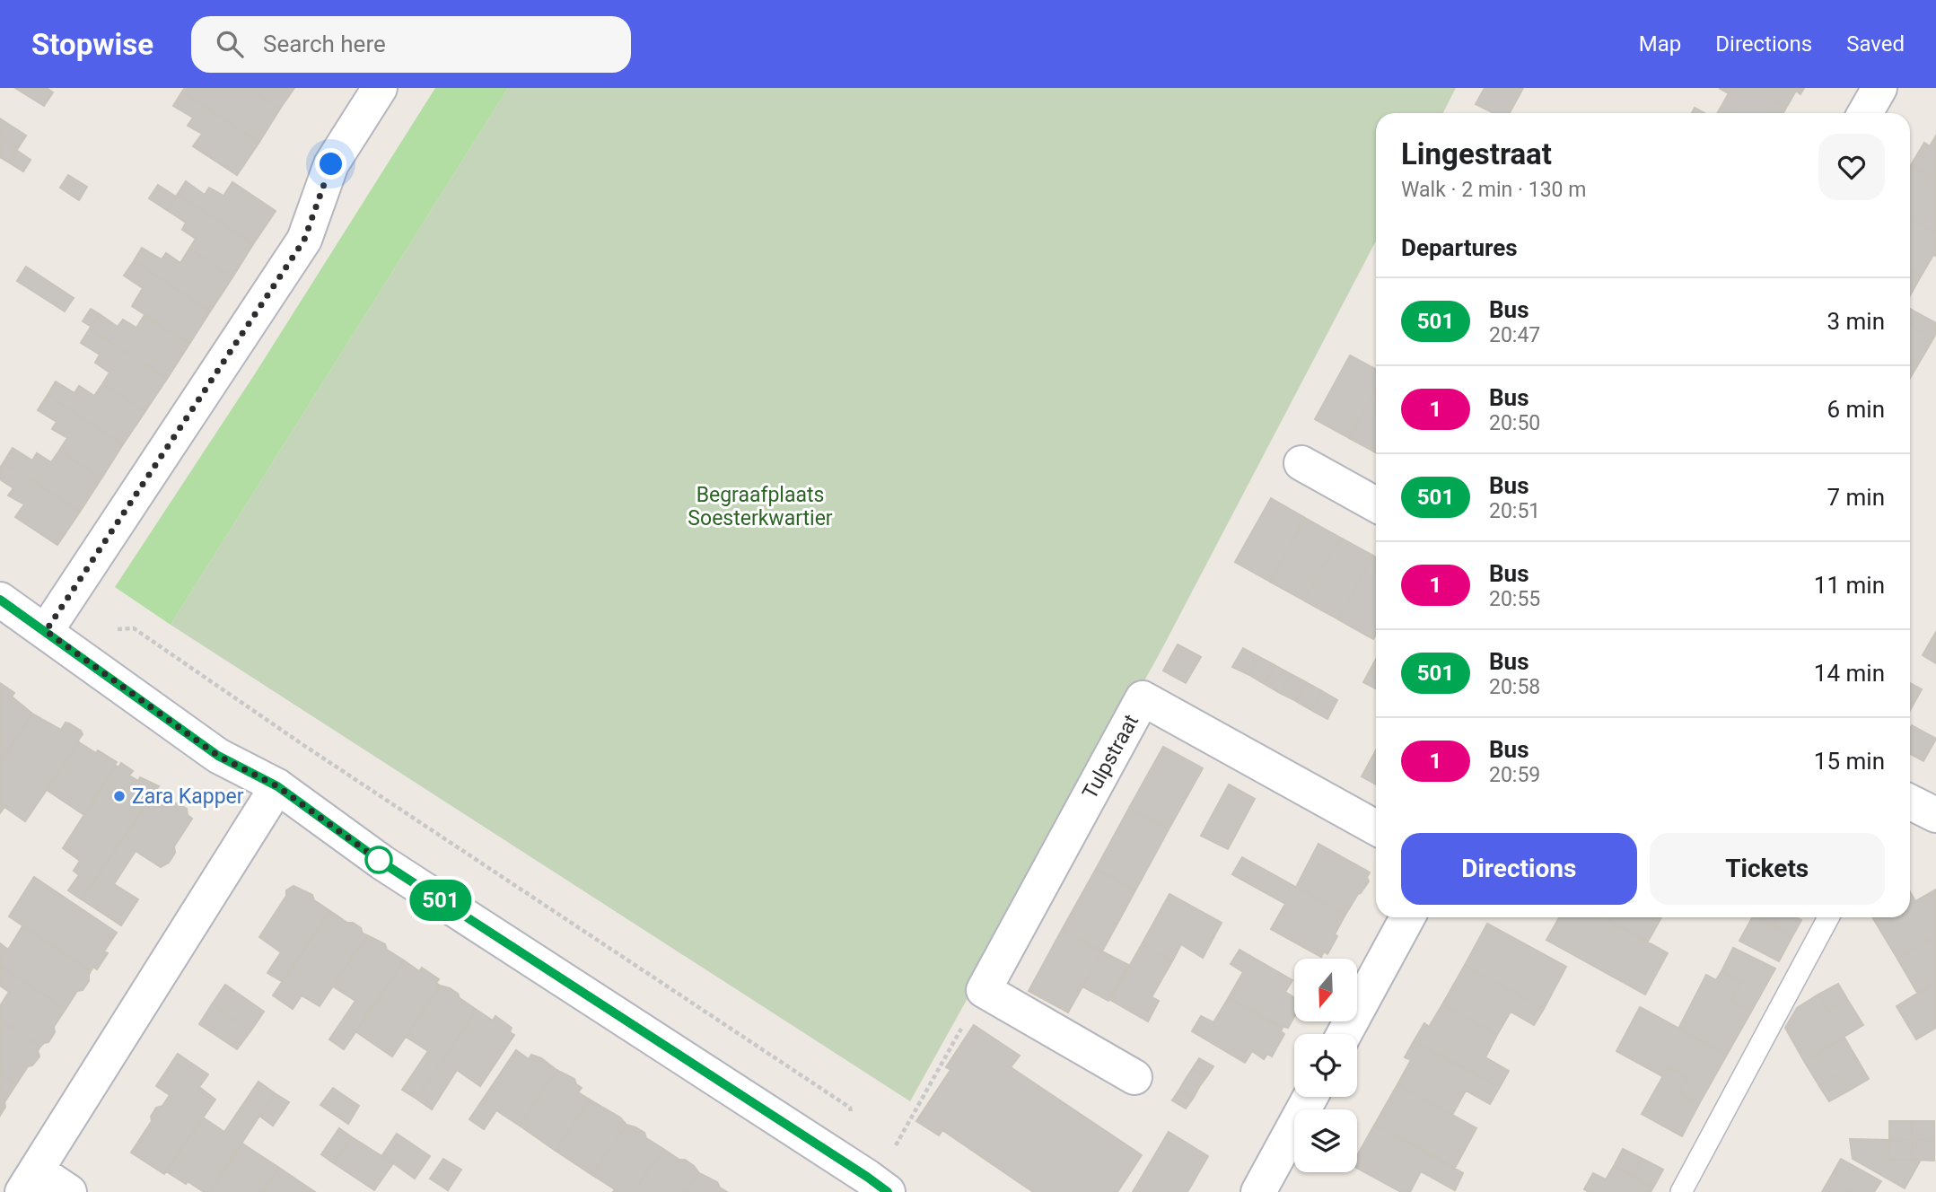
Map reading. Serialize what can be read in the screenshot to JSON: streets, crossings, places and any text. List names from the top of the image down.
{
  "streets": {
    "street": ["Tulpstraat"]
  },
  "parks": ["Begraafplaats Soesterkwartier"],
  "places": ["Zara Kapper"],
  "lines": ["bus line 501"],
  "north": "bottom",
  "page": {
    "header": "Stopwise",
    "search": "Search here",
    "nav": ["Map", "Directions", "Saved"],
    "on_map": "501",
    "heading": [
      ["Lingestraat", "Walk · 2 min · 130 m"],
      "Departures"
    ],
    "list": [
      {
        "mark": "501",
        "name": "Bus",
        "note": "20:47",
        "value": "3 min"
      },
      {
        "mark": "1",
        "name": "Bus",
        "note": "20:50",
        "value": "6 min"
      },
      {
        "mark": "501",
        "name": "Bus",
        "note": "20:51",
        "value": "7 min"
      },
      {
        "mark": "1",
        "name": "Bus",
        "note": "20:55",
        "value": "11 min"
      },
      {
        "mark": "501",
        "name": "Bus",
        "note": "20:58",
        "value": "14 min"
      },
      {
        "mark": "1",
        "name": "Bus",
        "note": "20:59",
        "value": "15 min"
      }
    ],
    "buttons": ["Directions", "Tickets"]
  }
}
